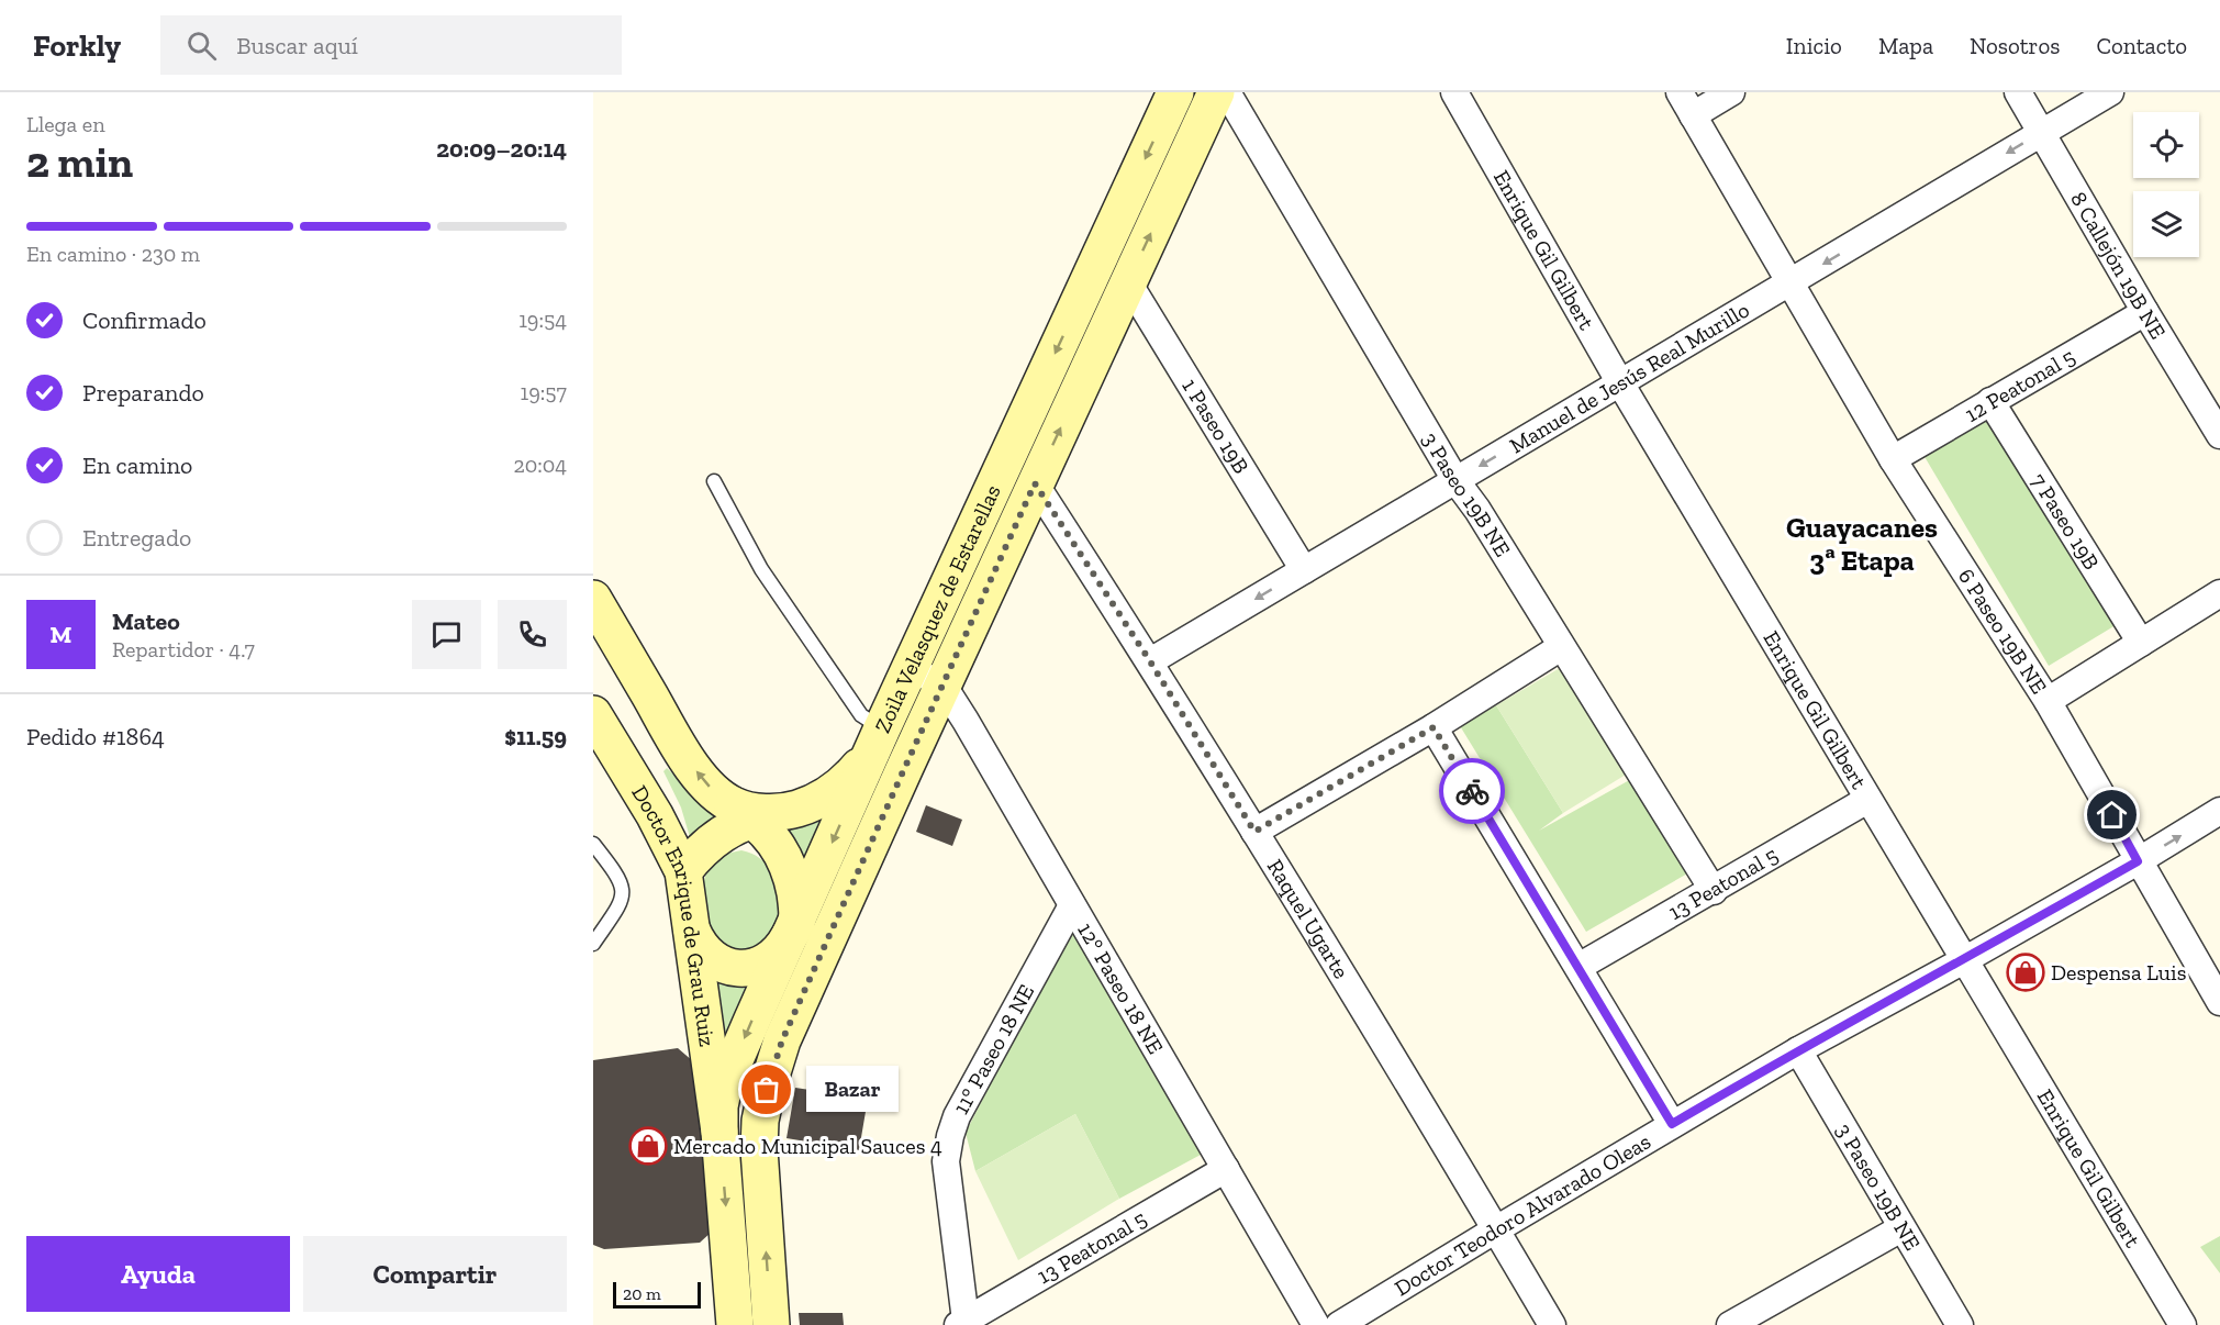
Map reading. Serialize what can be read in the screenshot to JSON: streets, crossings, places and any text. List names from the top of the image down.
{
  "streets": {
    "street": [
      "Enrique Gil Gilbert",
      "8 Callejón 19B NE",
      "Manuel de Jesús Real Murillo",
      "12 Peatonal 5",
      "1 Paseo 19B",
      "3 Paseo 19B NE",
      "7 Paseo 19B",
      "Zoila Velasquez de Estarellas",
      "6 Paseo 19B NE",
      "13 Peatonal 5",
      "Doctor Enrique de Grau Ruiz",
      "Raquel Ugarte",
      "12° Paseo 18 NE",
      "11° Paseo 18 NE",
      "Doctor Teodoro Alvarado Oleas"
    ]
  },
  "crossings": [
    ["Enrique Gil Gilbert", "Manuel de Jesús Real Murillo"],
    ["Enrique Gil Gilbert", "13 Peatonal 5"],
    ["Enrique Gil Gilbert", "Doctor Teodoro Alvarado Oleas"],
    ["8 Callejón 19B NE", "Manuel de Jesús Real Murillo"],
    ["8 Callejón 19B NE", "12 Peatonal 5"],
    ["Manuel de Jesús Real Murillo", "1 Paseo 19B"],
    ["Manuel de Jesús Real Murillo", "3 Paseo 19B NE"],
    ["Manuel de Jesús Real Murillo", "6 Paseo 19B NE"],
    ["Manuel de Jesús Real Murillo", "Raquel Ugarte"],
    ["12 Peatonal 5", "7 Paseo 19B"],
    ["12 Peatonal 5", "6 Paseo 19B NE"],
    ["1 Paseo 19B", "Zoila Velasquez de Estarellas"],
    ["3 Paseo 19B NE", "13 Peatonal 5"],
    ["3 Paseo 19B NE", "Doctor Teodoro Alvarado Oleas"],
    ["Zoila Velasquez de Estarellas", "Doctor Enrique de Grau Ruiz"],
    ["Zoila Velasquez de Estarellas", "Raquel Ugarte"],
    ["Zoila Velasquez de Estarellas", "12° Paseo 18 NE"],
    ["6 Paseo 19B NE", "Doctor Teodoro Alvarado Oleas"],
    ["13 Peatonal 5", "12° Paseo 18 NE"],
    ["13 Peatonal 5", "11° Paseo 18 NE"],
    ["Raquel Ugarte", "Doctor Teodoro Alvarado Oleas"],
    ["12° Paseo 18 NE", "11° Paseo 18 NE"]
  ],
  "districts": ["Guayacanes 3ª Etapa"],
  "places": {
    "shop": ["Despensa Luis", "Mercado Municipal Sauces 4"],
    "other": ["Bazar"]
  },
  "scale_bar": "20 m",
  "page": {
    "header": "Forkly",
    "search": "Buscar aquí",
    "nav": [
      "Inicio",
      "Mapa",
      "Nosotros",
      "Contacto"
    ],
    "heading": ["2 min", "Llega en", "20:09–20:14"],
    "panel": [
      "Mateo",
      "Repartidor · 4.7",
      "Pedido #1864",
      "$11.59"
    ],
    "bar": "En camino · 230 m",
    "list": [
      ["Confirmado", "19:54"],
      ["Preparando", "19:57"],
      ["En camino", "20:04"],
      "Entregado"
    ],
    "round": "M",
    "bubble": "Bazar",
    "buttons": ["Ayuda", "Compartir"],
    "scale": "20 m"
  }
}
